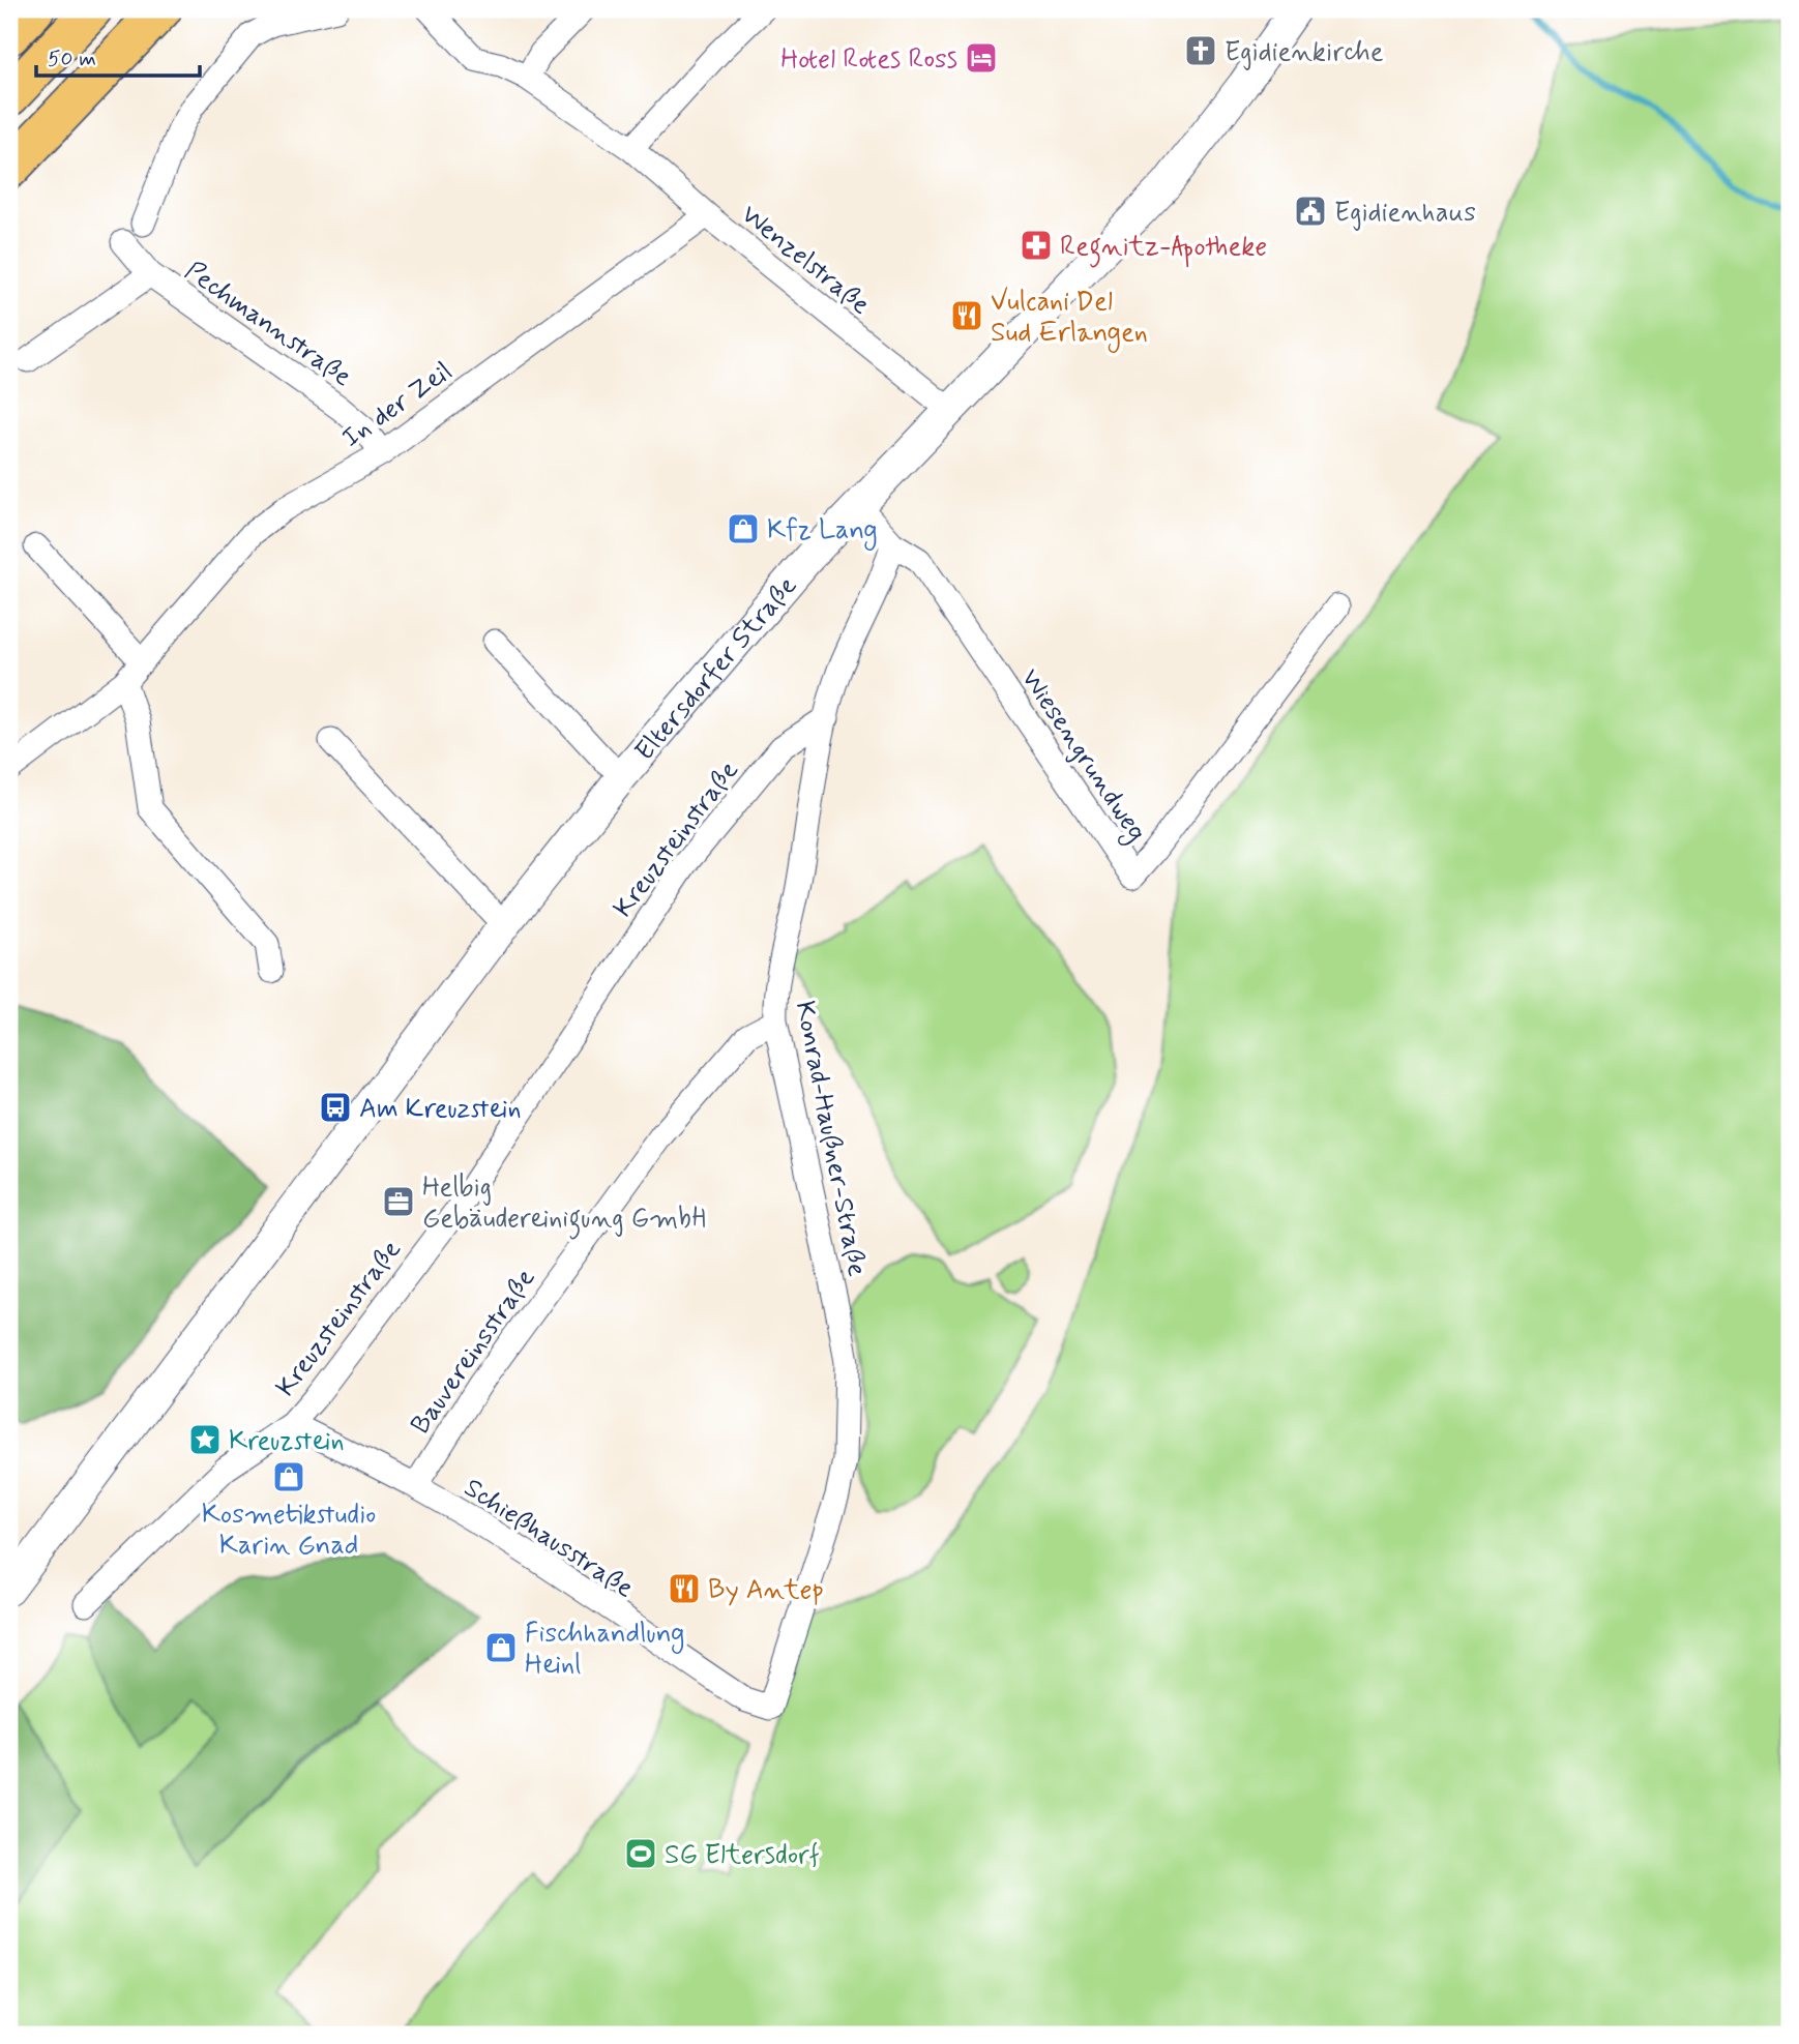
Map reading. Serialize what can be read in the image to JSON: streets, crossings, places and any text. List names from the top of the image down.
{
  "streets": {
    "street": [
      "Wenzelstraße",
      "Pechmannstraße",
      "In der Zeil",
      "Eltersdorfer Straße",
      "Wiesengrundweg",
      "Kreuzsteinstraße",
      "Konrad-Haußner-Straße",
      "Bauvereinsstraße",
      "Schießhausstraße"
    ]
  },
  "crossings": [
    ["Wenzelstraße", "In der Zeil"],
    ["Wenzelstraße", "Eltersdorfer Straße"],
    ["Pechmannstraße", "In der Zeil"],
    ["Eltersdorfer Straße", "Wiesengrundweg"],
    ["Wiesengrundweg", "Konrad-Haußner-Straße"],
    ["Kreuzsteinstraße", "Konrad-Haußner-Straße"],
    ["Kreuzsteinstraße", "Schießhausstraße"],
    ["Konrad-Haußner-Straße", "Bauvereinsstraße"],
    ["Konrad-Haußner-Straße", "Schießhausstraße"],
    ["Bauvereinsstraße", "Schießhausstraße"]
  ],
  "places": {
    "church": ["Egidienkirche"],
    "hotel": ["Hotel Rotes Ross"],
    "public building": ["Egidienhaus"],
    "pharmacy": ["Regnitz-Apotheke"],
    "restaurant": ["Vulcani Del Sud Erlangen", "By Antep"],
    "shop": ["Kfz Lang", "Kosmetikstudio Karin Gnad", "Fischhandlung Heinl"],
    "bus stop": ["Am Kreuzstein"],
    "office": ["Helbig Gebäudereinigung GmbH"],
    "place": ["Kreuzstein"],
    "sports": ["SG Eltersdorf"]
  },
  "scale_bar": "50 m"
}
